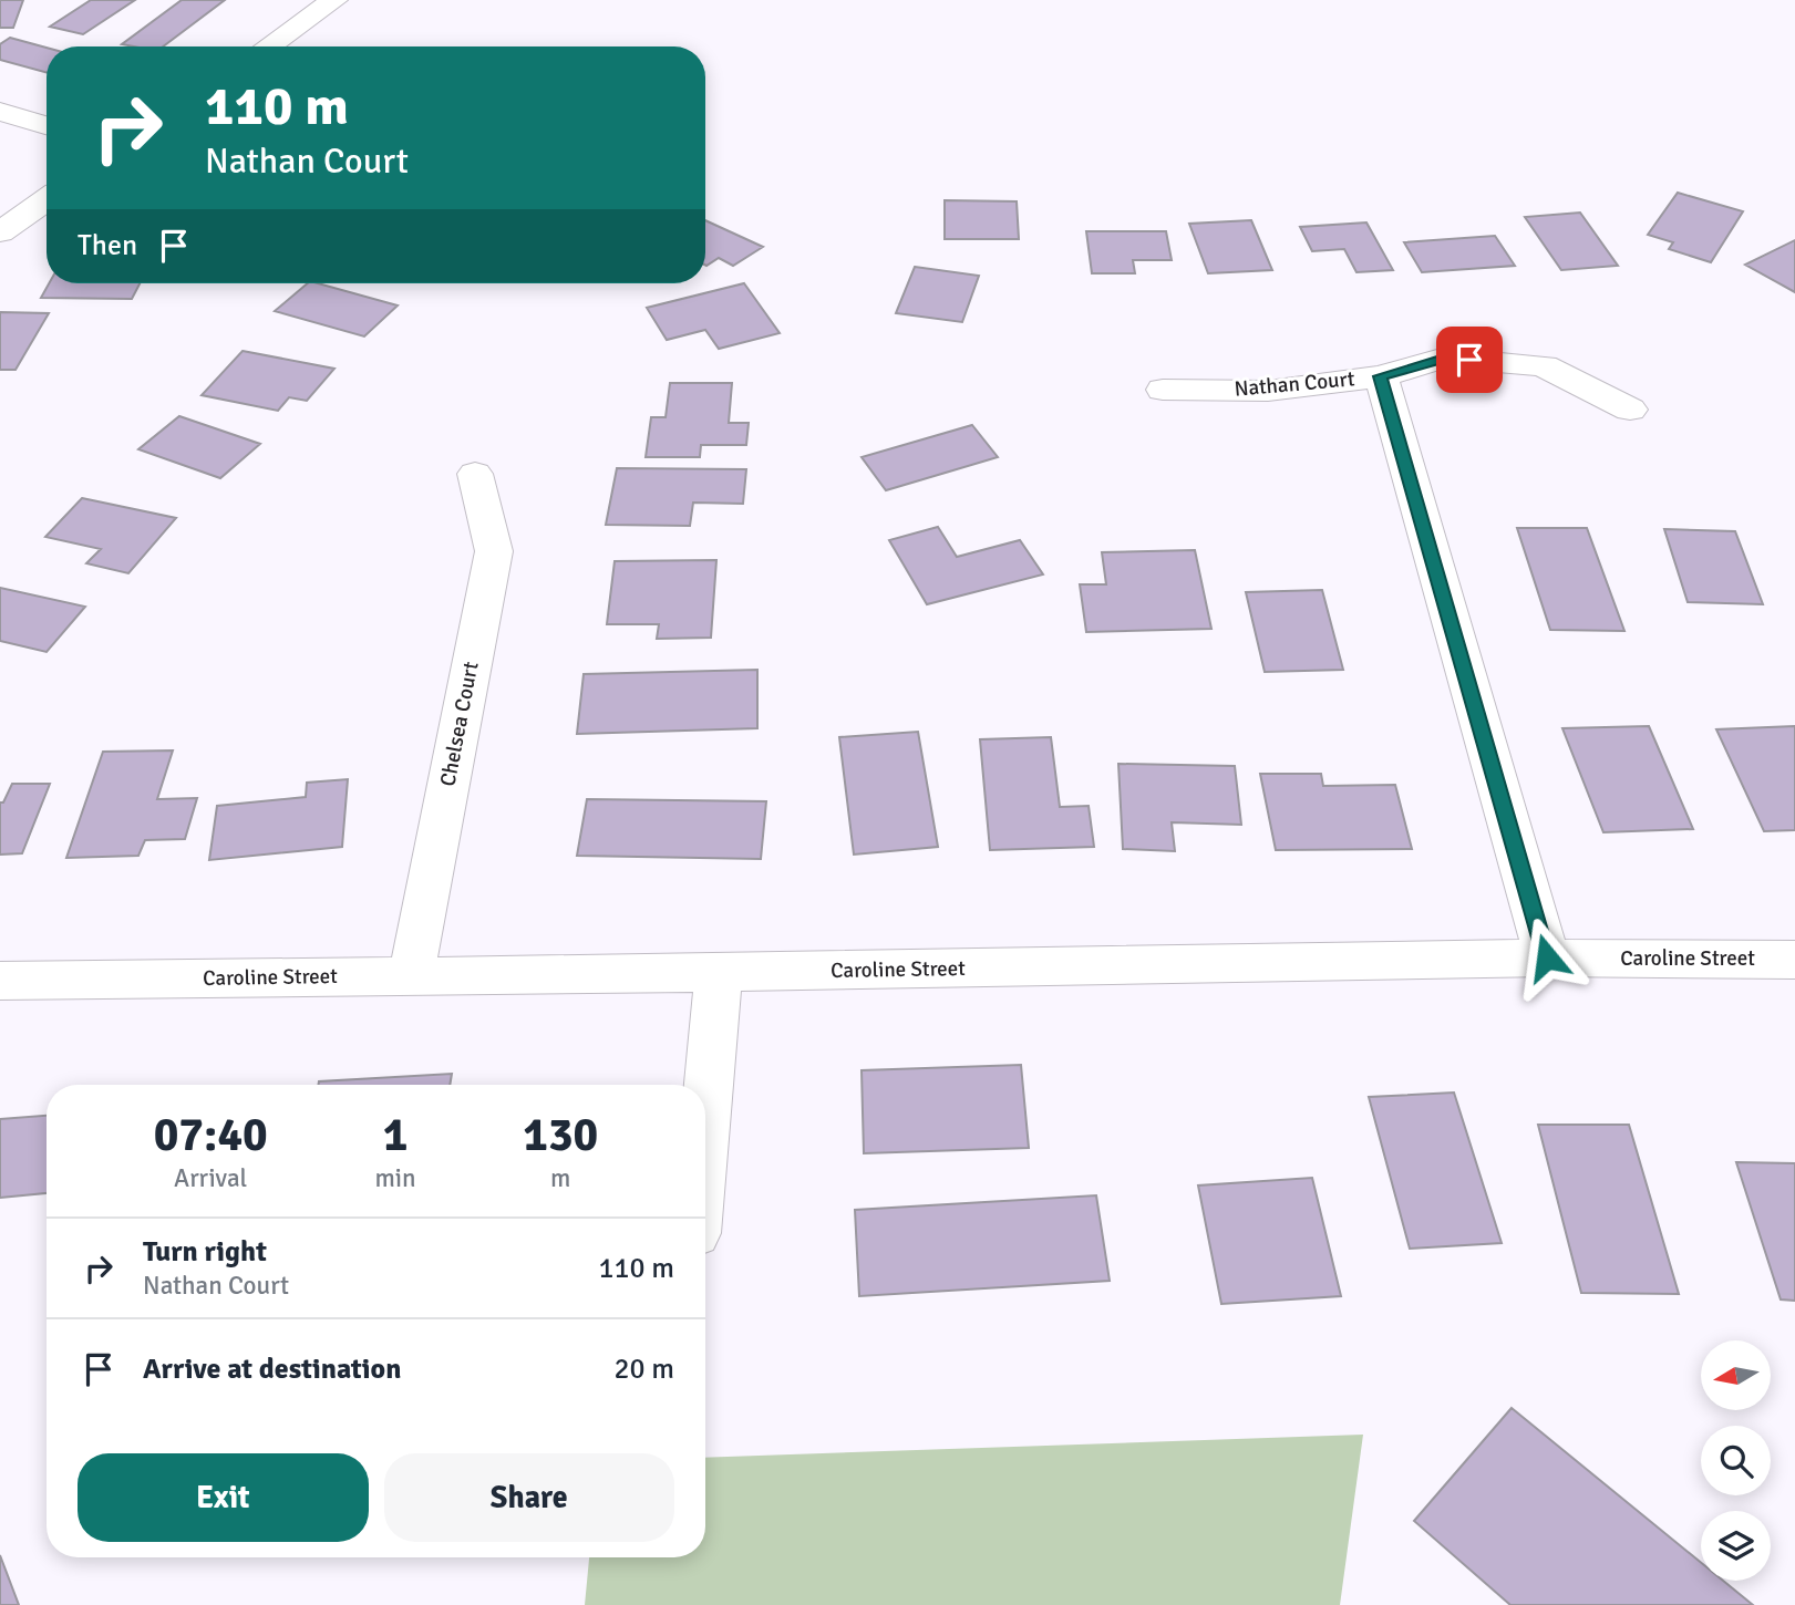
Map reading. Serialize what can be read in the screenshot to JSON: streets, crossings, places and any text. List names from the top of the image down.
{
  "streets": {
    "street": ["Nathan Court", "Chelsea Court", "Caroline Street"]
  },
  "crossings": [
    ["Nathan Court", "Caroline Street"],
    ["Chelsea Court", "Caroline Street"]
  ],
  "north": "left",
  "page": {
    "turn": ["110 m", "Nathan Court"],
    "then": "Then",
    "eta": [
      "07:40",
      "Arrival",
      "1",
      "min",
      "130",
      "m"
    ],
    "list": [
      {
        "name": "Turn right",
        "note": "Nathan Court",
        "value": "110 m"
      },
      {
        "name": "Arrive at destination",
        "value": "20 m"
      }
    ],
    "buttons": ["Exit", "Share"]
  }
}
